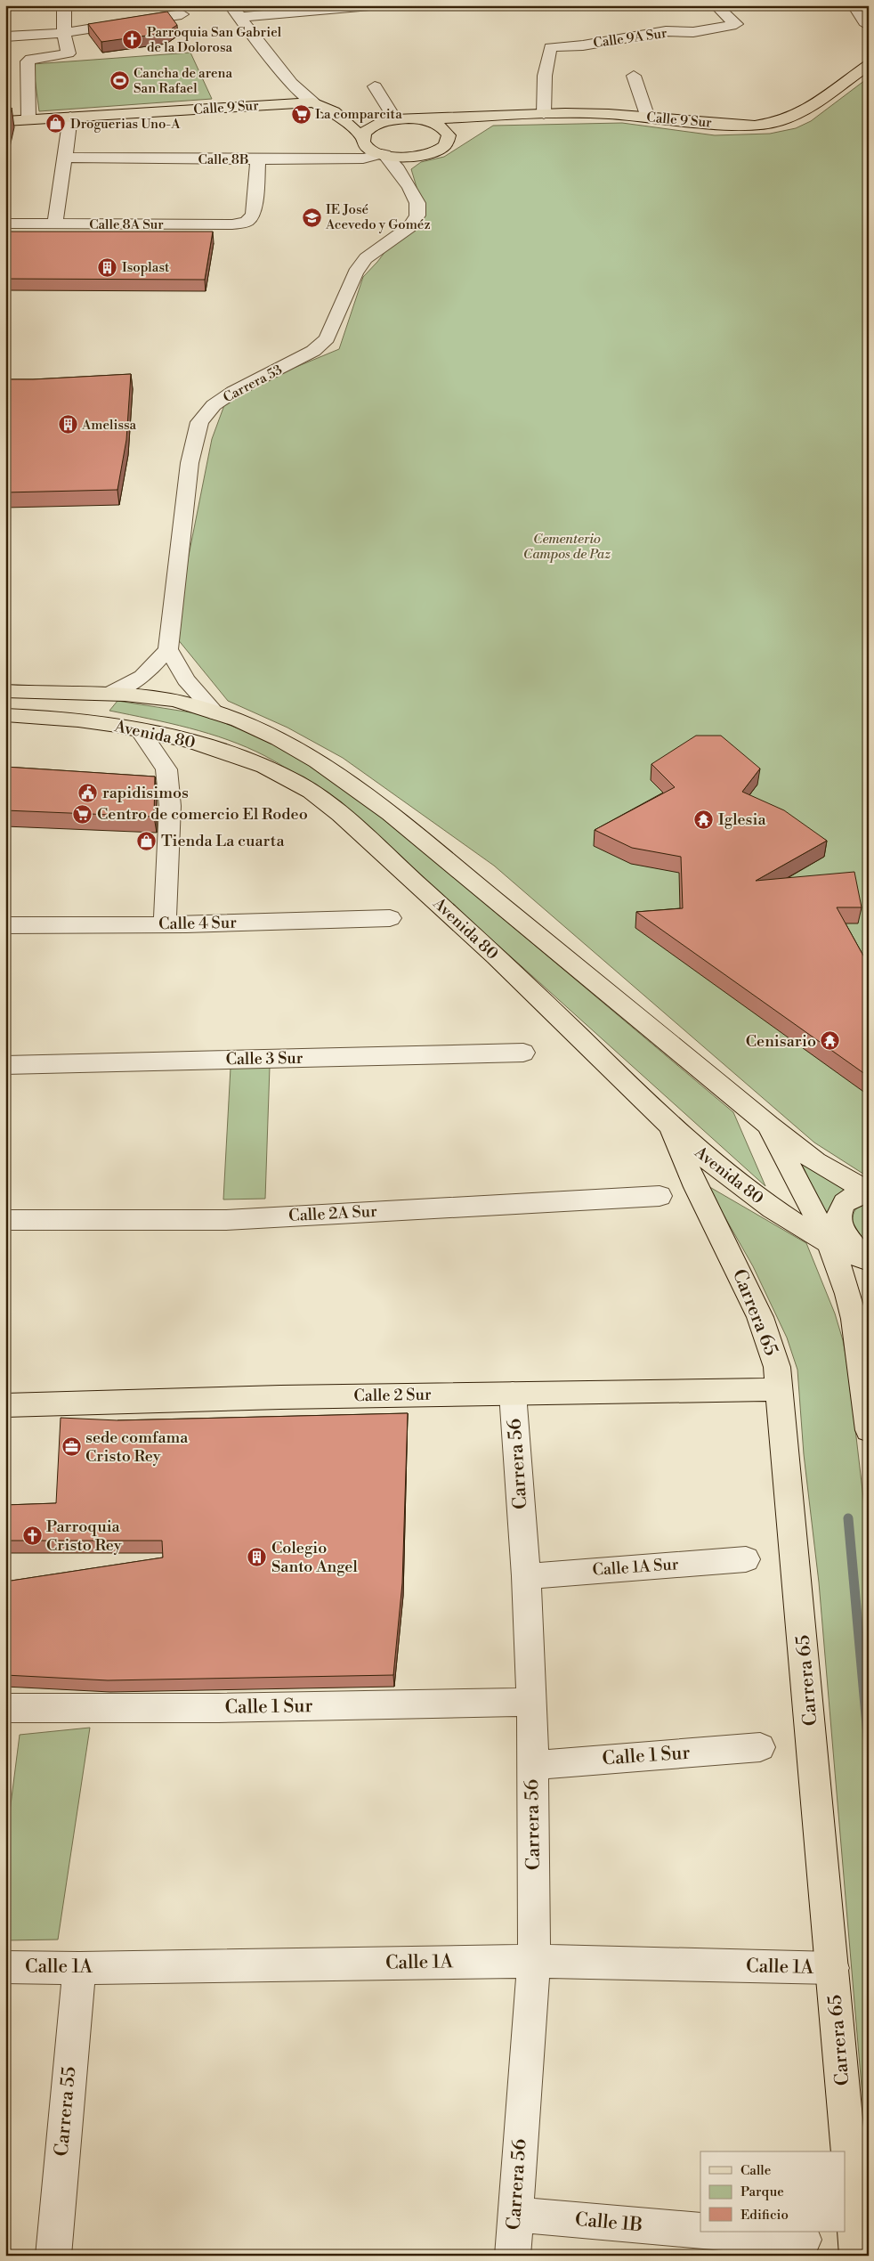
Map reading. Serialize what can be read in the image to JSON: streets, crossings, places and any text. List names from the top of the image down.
{
  "streets": {
    "main road": [
      "Calle 9 Sur",
      "Avenida 80",
      "Carrera 65",
      "Calle 2 Sur"
    ],
    "street": [
      "Calle 9A Sur",
      "Calle 8B",
      "Calle 8A Sur",
      "Carrera 53",
      "Calle 4 Sur",
      "Calle 3 Sur",
      "Calle 2A Sur",
      "Carrera 56",
      "Calle 1A Sur",
      "Calle 1 Sur",
      "Calle 1A",
      "Carrera 55",
      "Calle 1B"
    ]
  },
  "crossings": [
    ["Calle 9A Sur", "Calle 9 Sur"],
    ["Calle 9 Sur", "Carrera 53"],
    ["Calle 8B", "Calle 8A Sur"],
    ["Calle 8B", "Carrera 53"],
    ["Avenida 80", "Carrera 65"],
    ["Carrera 65", "Calle 2 Sur"],
    ["Carrera 65", "Calle 1A"],
    ["Calle 2 Sur", "Carrera 56"],
    ["Carrera 56", "Calle 1A Sur"],
    ["Carrera 56", "Calle 1 Sur"],
    ["Carrera 56", "Calle 1A"],
    ["Carrera 56", "Calle 1B"],
    ["Calle 1A", "Carrera 55"]
  ],
  "parks": ["Cementerio Campos de Paz"],
  "places": {
    "church": ["Parroquia San Gabriel de la Dolorosa", "Parroquia Cristo Rey"],
    "sports": ["Cancha de arena San Rafael"],
    "supermarket": ["La comparcita", "Centro de comercio El Rodeo"],
    "shop": ["Droguerias Uno-A", "Tienda La cuarta"],
    "school or university": ["IE José Acevedo y Goméz"],
    "building": ["Isoplast", "Amelissa", "Colegio Santo Angel"],
    "public building": ["rapidisimos"],
    "temple": ["Iglesia", "Cenisario"],
    "office": ["sede comfama Cristo Rey"]
  },
  "legend": ["Calle", "Parque", "Edificio"]
}
